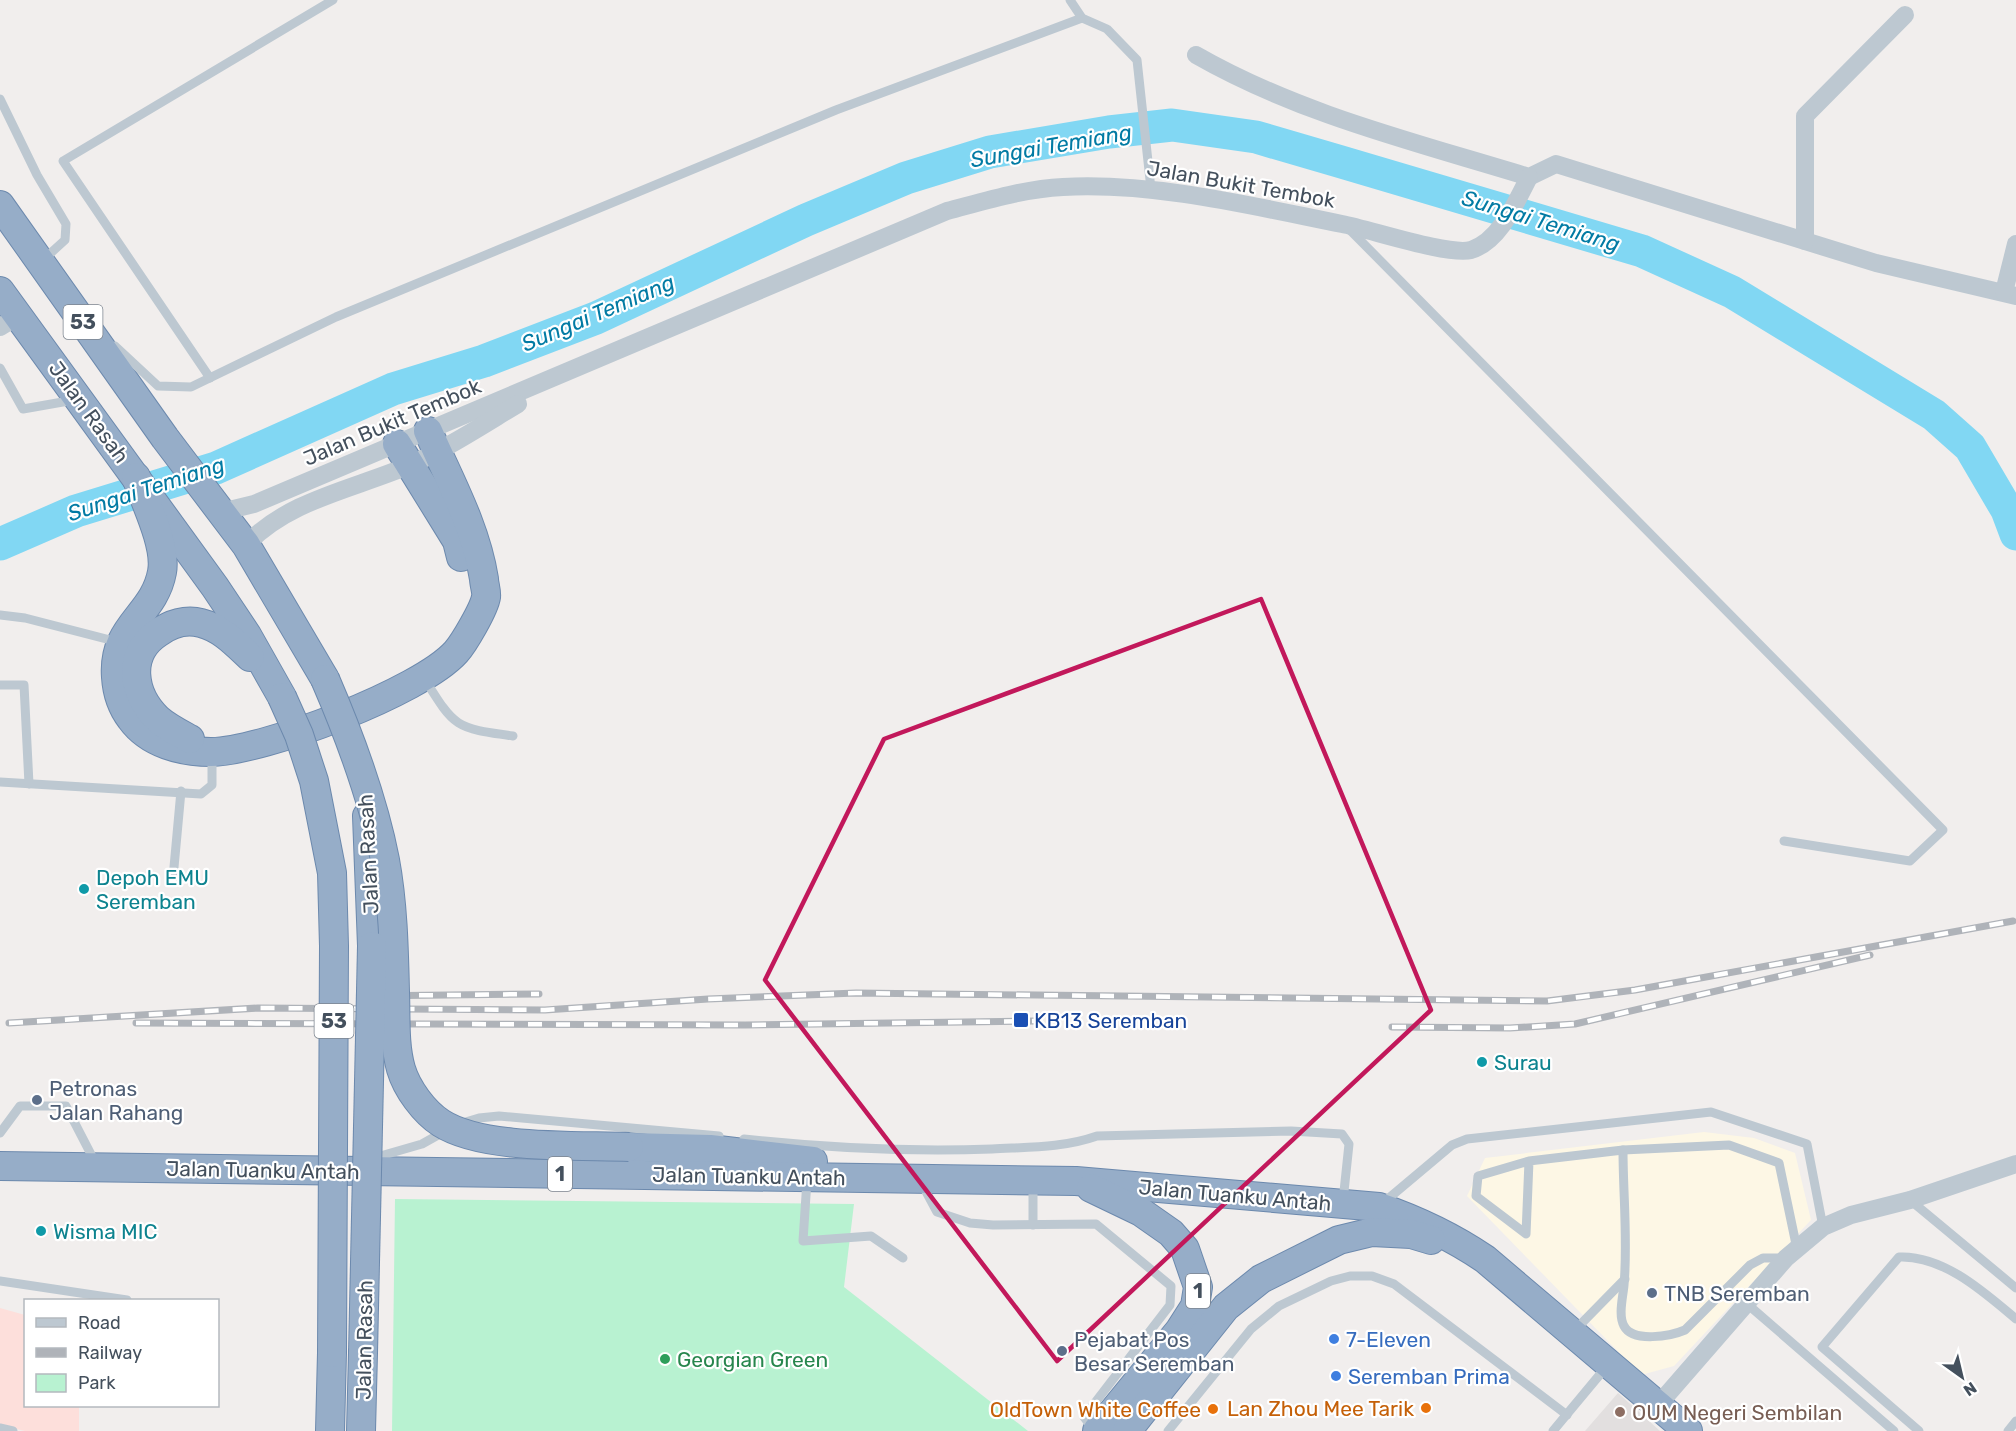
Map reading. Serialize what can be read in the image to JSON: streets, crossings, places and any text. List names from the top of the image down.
{
  "streets": {
    "highway": [
      "53",
      "Jalan Rasah",
      "Jalan Tuanku Antah",
      "1"
    ],
    "street": ["Jalan Bukit Tembok"]
  },
  "crossings": [
    ["Jalan Bukit Tembok", "Jalan Rasah"],
    ["Jalan Tuanku Antah", "1"]
  ],
  "water": ["Sungai Temiang"],
  "places": {
    "other": [
      "Depoh EMU Seremban",
      "Surau",
      "Petronas Jalan Rahang",
      "Wisma MIC",
      "TNB Seremban",
      "7-Eleven",
      "Pejabat Pos Besar Seremban",
      "Georgian Green",
      "Seremban Prima",
      "Lan Zhou Mee Tarik",
      "OldTown White Coffee",
      "OUM Negeri Sembilan"
    ],
    "transit": ["KB13 Seremban"]
  },
  "legend": ["Road", "Railway", "Park"],
  "north": "bottom right"
}
